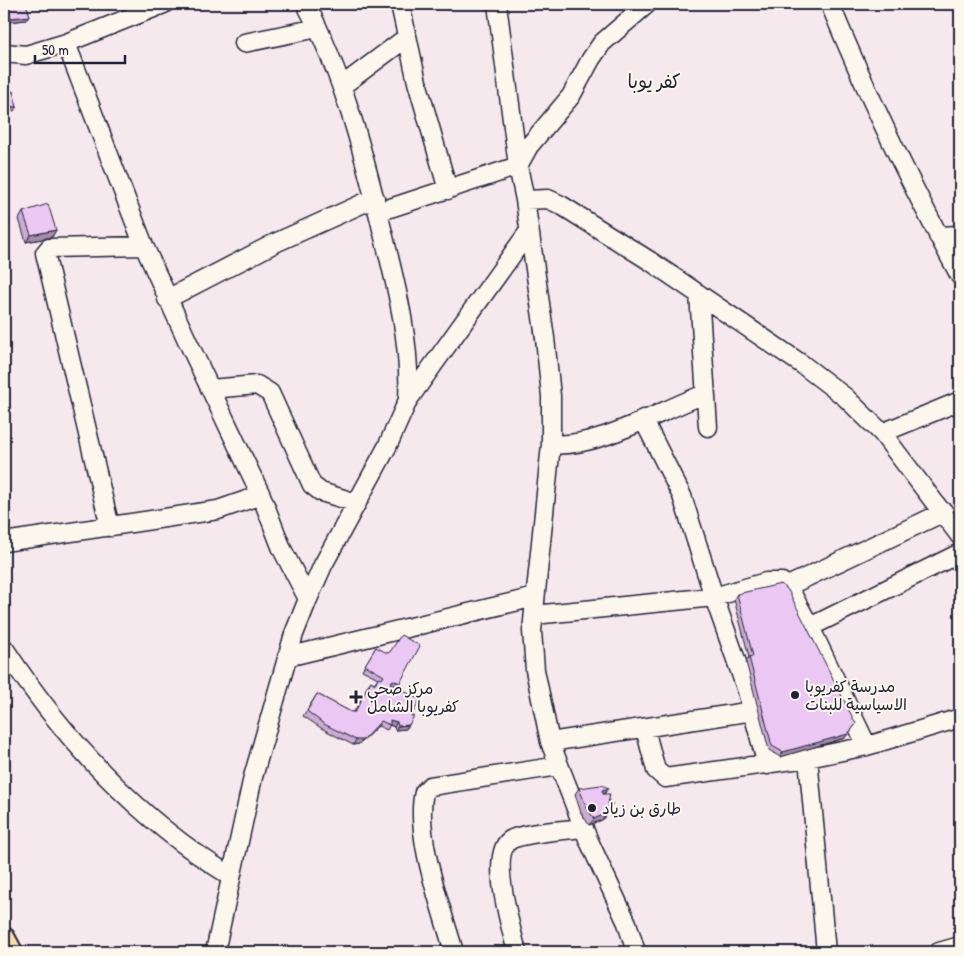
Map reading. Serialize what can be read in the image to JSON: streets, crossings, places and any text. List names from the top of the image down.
{
  "districts": ["كفر يوبا"],
  "places": {
    "other": ["مدرسة كفريوبا الاسياسية للبنات", "طارق بن زياد"],
    "health": ["مركز صحي كفريوبا الشامل"]
  },
  "scale_bar": "50 m"
}
